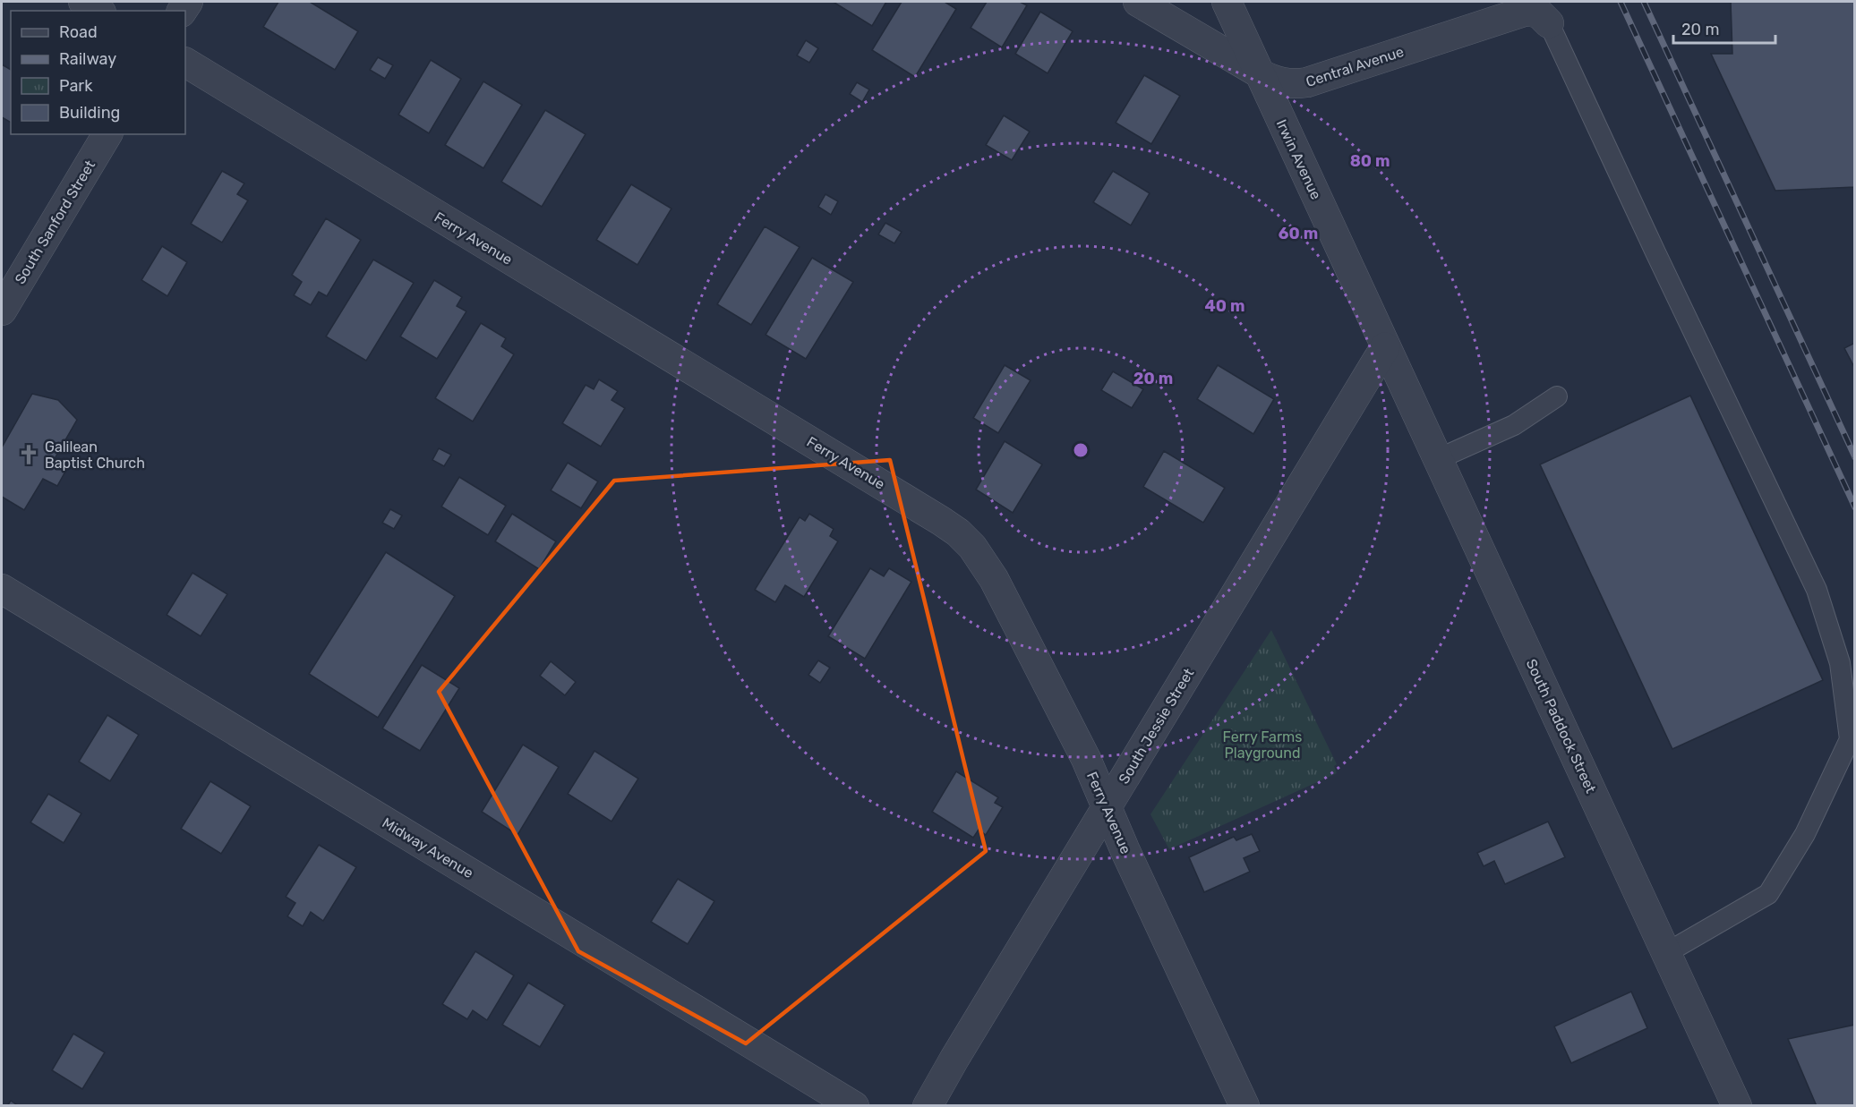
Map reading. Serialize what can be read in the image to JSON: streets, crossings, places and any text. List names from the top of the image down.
{
  "streets": {
    "street": [
      "Central Avenue",
      "Irwin Avenue",
      "South Sanford Street",
      "Ferry Avenue",
      "South Jessie Street",
      "South Paddock Street",
      "Midway Avenue"
    ]
  },
  "crossings": [
    ["Central Avenue", "Irwin Avenue"],
    ["Irwin Avenue", "South Jessie Street"],
    ["Irwin Avenue", "South Paddock Street"],
    ["Ferry Avenue", "South Jessie Street"],
    ["South Jessie Street", "South Paddock Street"]
  ],
  "parks": ["Ferry Farms Playground"],
  "places": {
    "church": ["Galilean Baptist Church"]
  },
  "legend": [
    "Road",
    "Railway",
    "Park",
    "Building"
  ],
  "scale_bar": "20 m",
  "rings": [
    "80 m",
    "60 m",
    "40 m",
    "20 m"
  ]
}
